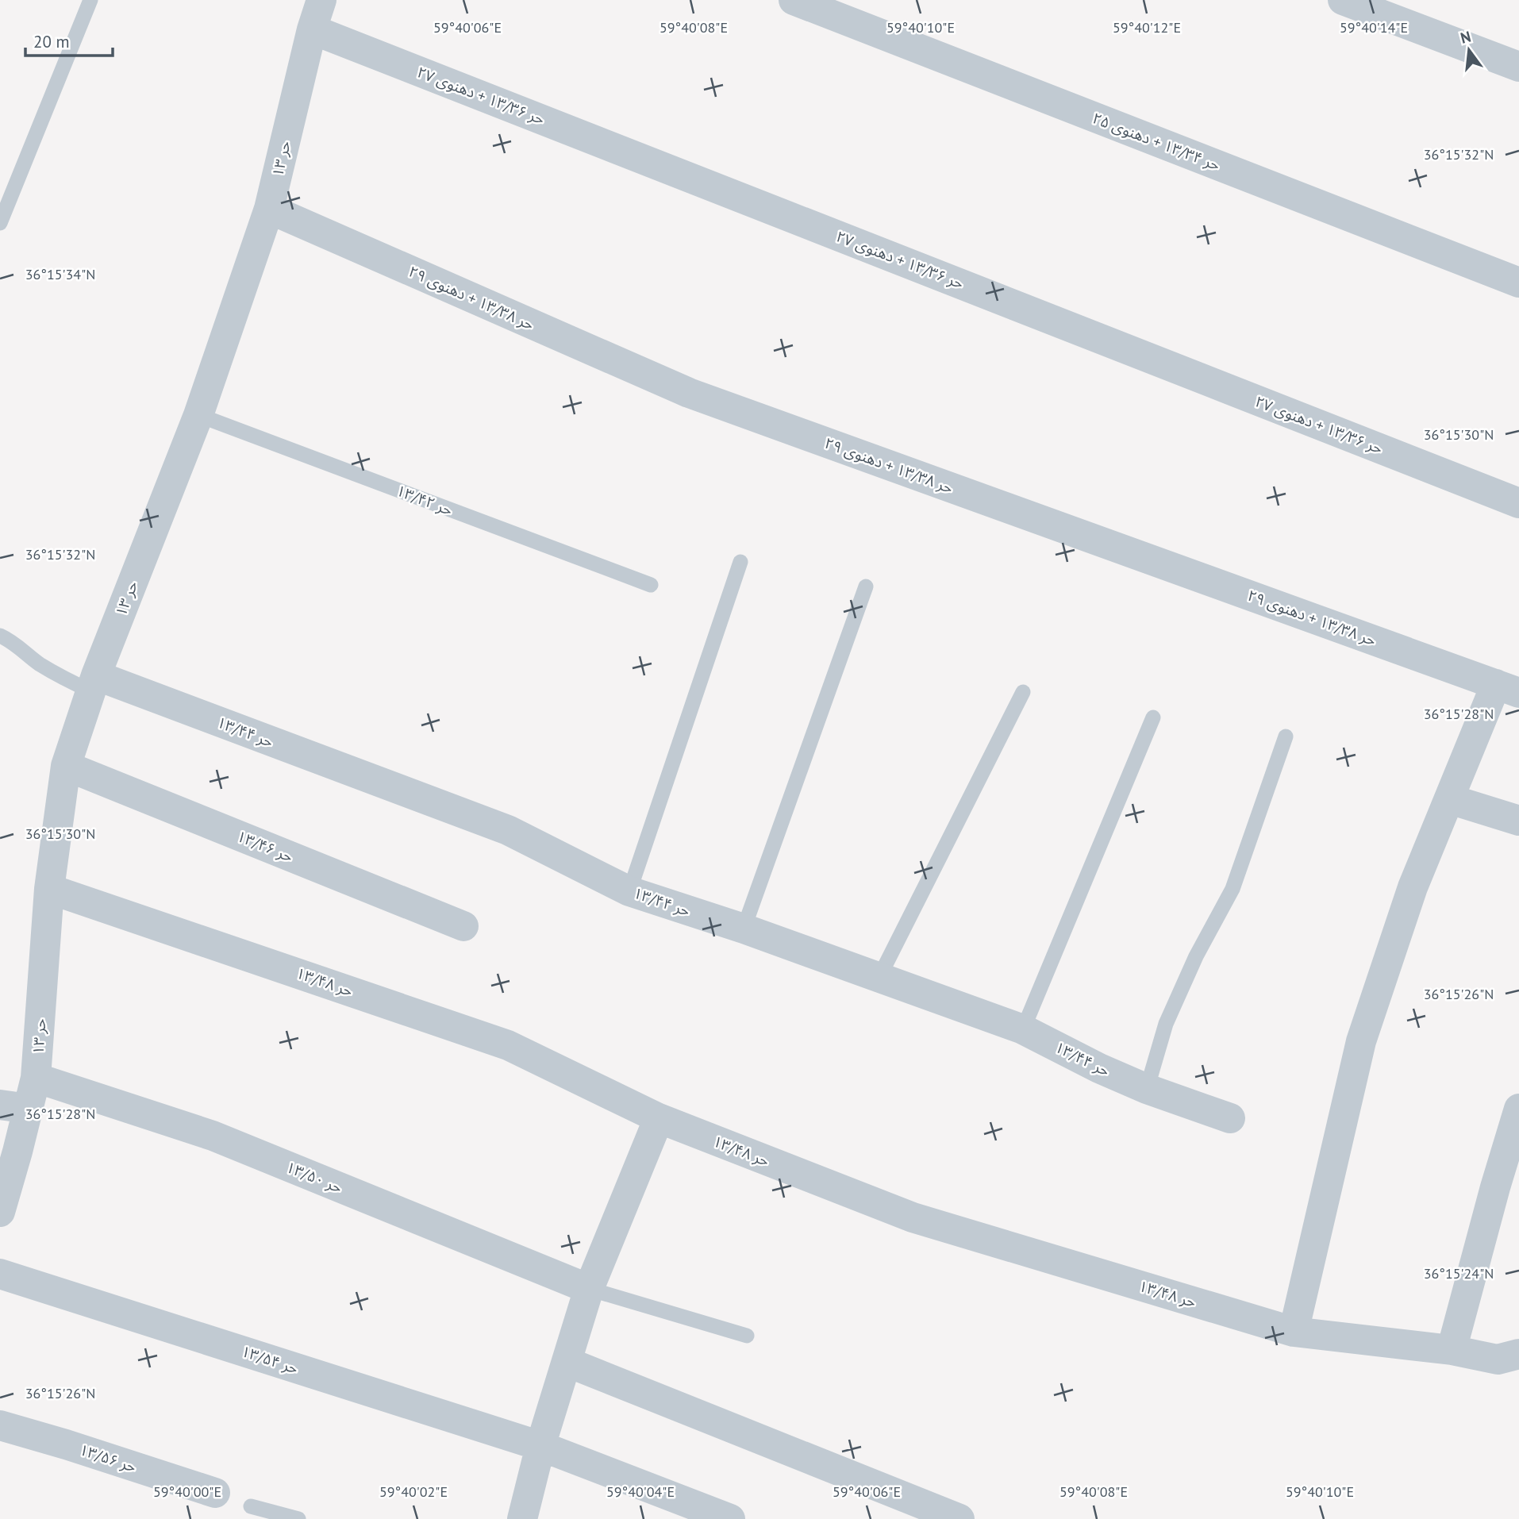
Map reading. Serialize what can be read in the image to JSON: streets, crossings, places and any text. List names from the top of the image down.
{
  "streets": {
    "street": [
      "حر ۱۳/۳۶ + دهنوی ۲۷",
      "حر ۱۳/۳۴ + دهنوی ۲۵",
      "حر ۱۳",
      "حر ۱۳/۳۸ + دهنوی ۲۹",
      "حر ۱۳/۴۴",
      "حر ۱۳/۴۶",
      "حر ۱۳/۴۸",
      "حر ۱۳/۵۰",
      "حر ۱۳/۵۴",
      "حر ۱۳/۵۶"
    ],
    "lane": ["حر ۱۳/۴۲"]
  },
  "crossings": [
    ["حر ۱۳/۳۶ + دهنوی ۲۷", "حر ۱۳"],
    ["حر ۱۳", "حر ۱۳/۳۸ + دهنوی ۲۹"],
    ["حر ۱۳", "حر ۱۳/۴۲"],
    ["حر ۱۳", "حر ۱۳/۴۴"],
    ["حر ۱۳", "حر ۱۳/۴۶"],
    ["حر ۱۳", "حر ۱۳/۴۸"],
    ["حر ۱۳", "حر ۱۳/۵۰"]
  ],
  "scale_bar": "20 m",
  "north": "top",
  "coordinates": [
    "59°40'06\"E",
    "59°40'10\"E",
    "59°40'12\"E",
    "59°40'14\"E",
    "59°40'08\"E",
    "36°15'32\"N",
    "36°15'34\"N",
    "36°15'30\"N",
    "36°15'28\"N",
    "36°15'26\"N",
    "36°15'24\"N",
    "59°40'00\"E",
    "59°40'02\"E",
    "59°40'04\"E"
  ]
}
